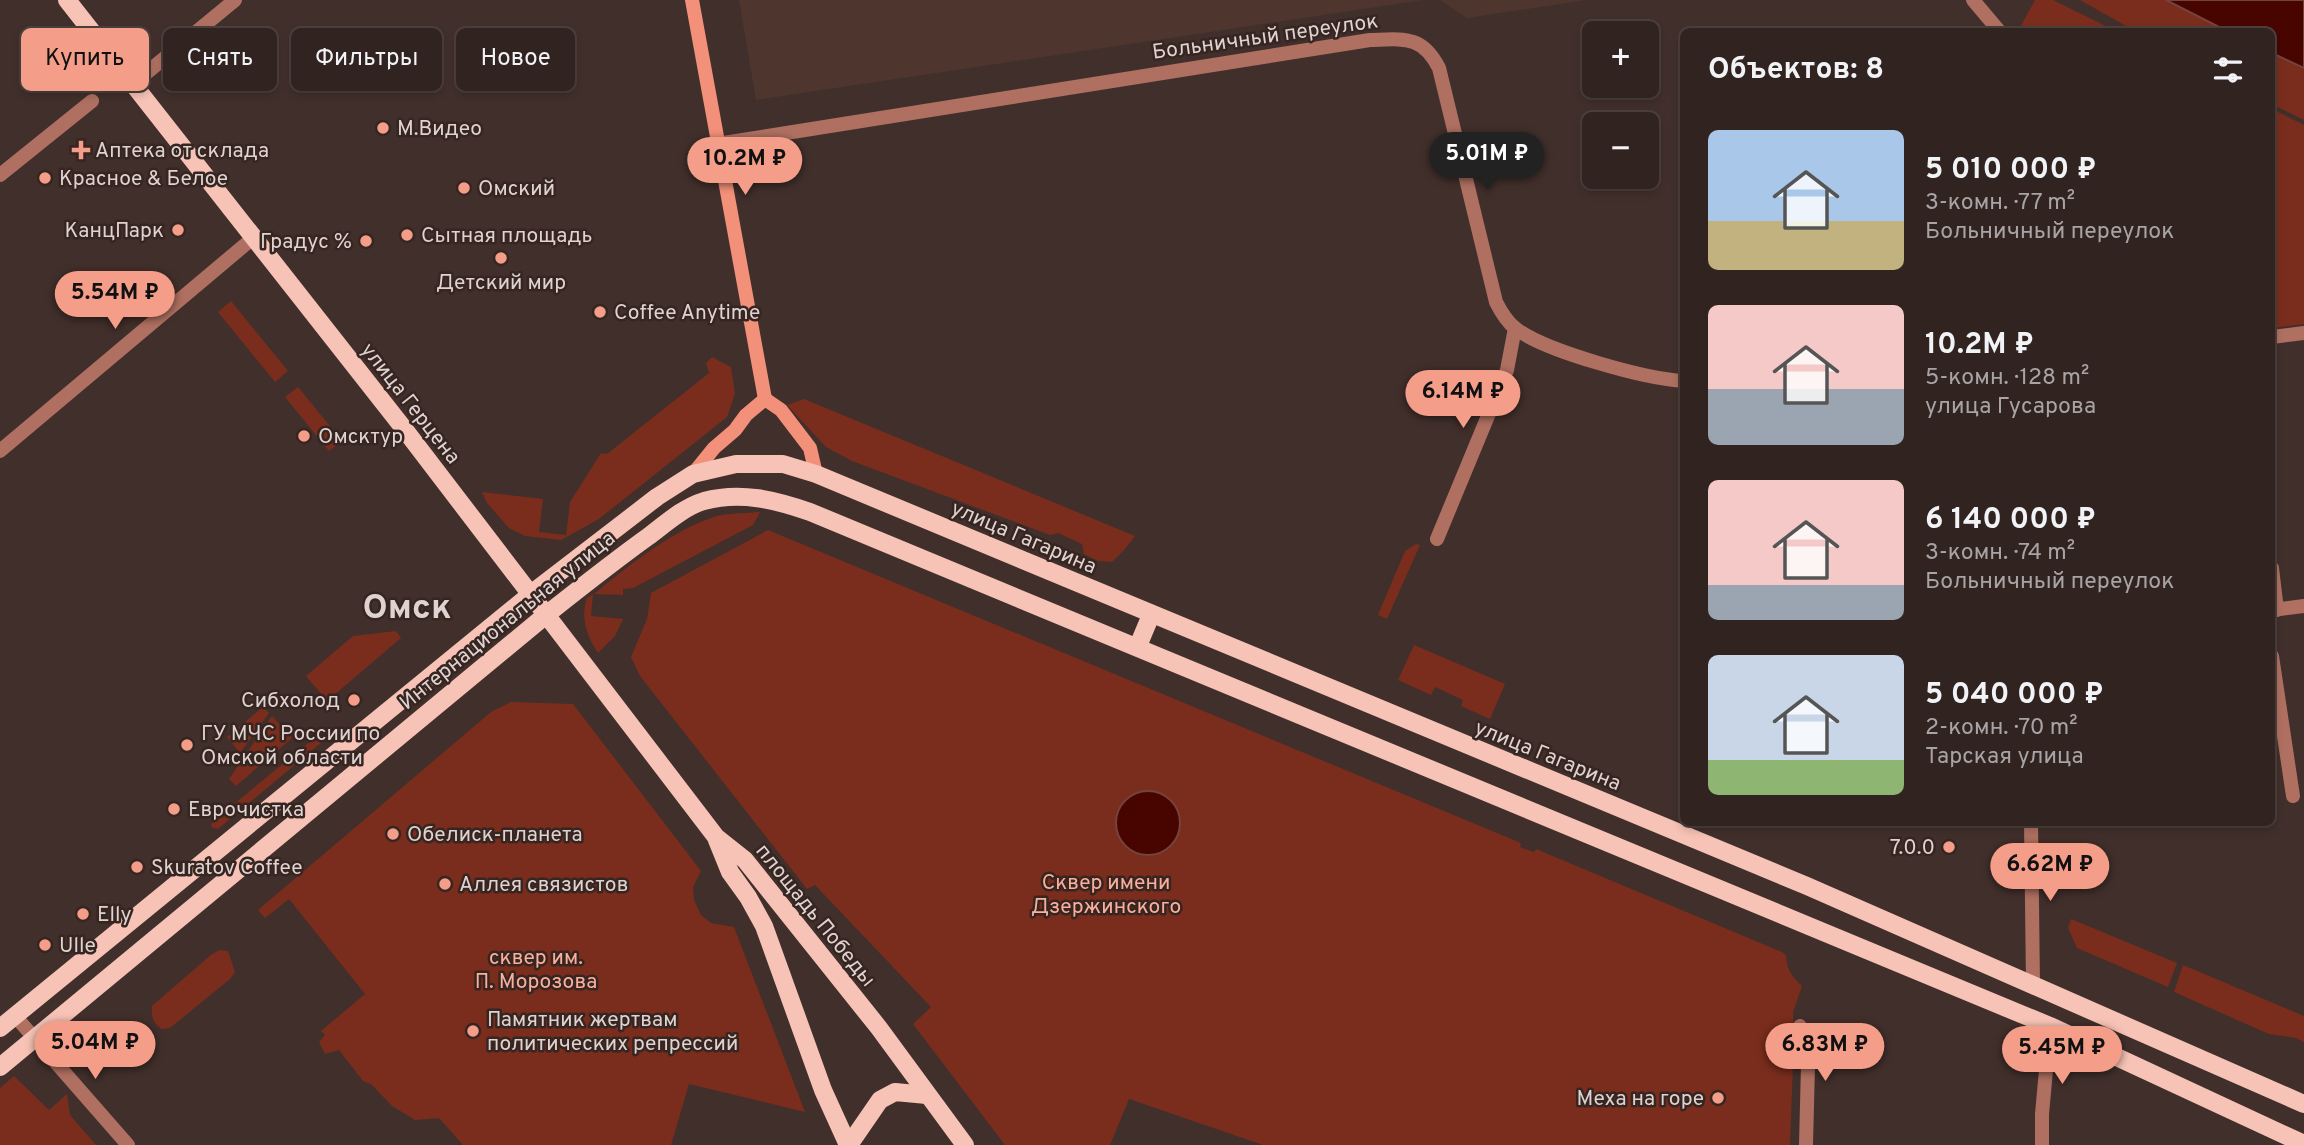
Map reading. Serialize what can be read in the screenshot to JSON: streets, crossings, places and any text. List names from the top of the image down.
{
  "streets": {
    "main road": [
      "улица Герцена",
      "улица Гагарина",
      "Интернациональная улица",
      "площадь Победы"
    ],
    "street": ["Больничный переулок"]
  },
  "crossings": [
    ["улица Герцена", "Интернациональная улица"],
    ["улица Герцена", "площадь Победы"],
    ["улица Гагарина", "Интернациональная улица"]
  ],
  "districts": ["Омск"],
  "parks": ["Сквер имени Дзержинского", "сквер им. П. Морозова"],
  "places": {
    "other": [
      "М.Видео",
      "Красное & Белое",
      "Омский",
      "КанцПарк",
      "Сытная площадь",
      "Градус %",
      "Детский мир",
      "Coffee Anytime",
      "Омсктур",
      "Сибхолод",
      "ГУ МЧС России по Омской области",
      "Еврочистка",
      "Обелиск-планета",
      "7.0.0",
      "Skuratov Coffee",
      "Аллея связистов",
      "Elly",
      "Ulle",
      "Памятник жертвам политических репрессий",
      "Меха на горе"
    ],
    "health": ["Аптека от склада"]
  },
  "page": {
    "map_buttons": ["+", "−"],
    "chip": [
      "Купить",
      "Снять",
      "Фильтры",
      "Новое"
    ],
    "heading": "Объектов: 8",
    "list": [
      {
        "name": "5 010 000 ₽",
        "note": "3-комн. · 77 m² · Больничный переулок"
      },
      {
        "name": "10.2M ₽",
        "note": "5-комн. · 128 m² · улица Гусарова"
      },
      {
        "name": "6 140 000 ₽",
        "note": "3-комн. · 74 m² · Больничный переулок"
      },
      {
        "name": "5 040 000 ₽",
        "note": "2-комн. · 70 m² · Тарская улица"
      }
    ],
    "price": [
      "5.01M ₽",
      "10.2M ₽",
      "5.54M ₽",
      "6.14M ₽",
      "6.62M ₽",
      "5.04M ₽",
      "6.83M ₽",
      "5.45M ₽"
    ]
  }
}
